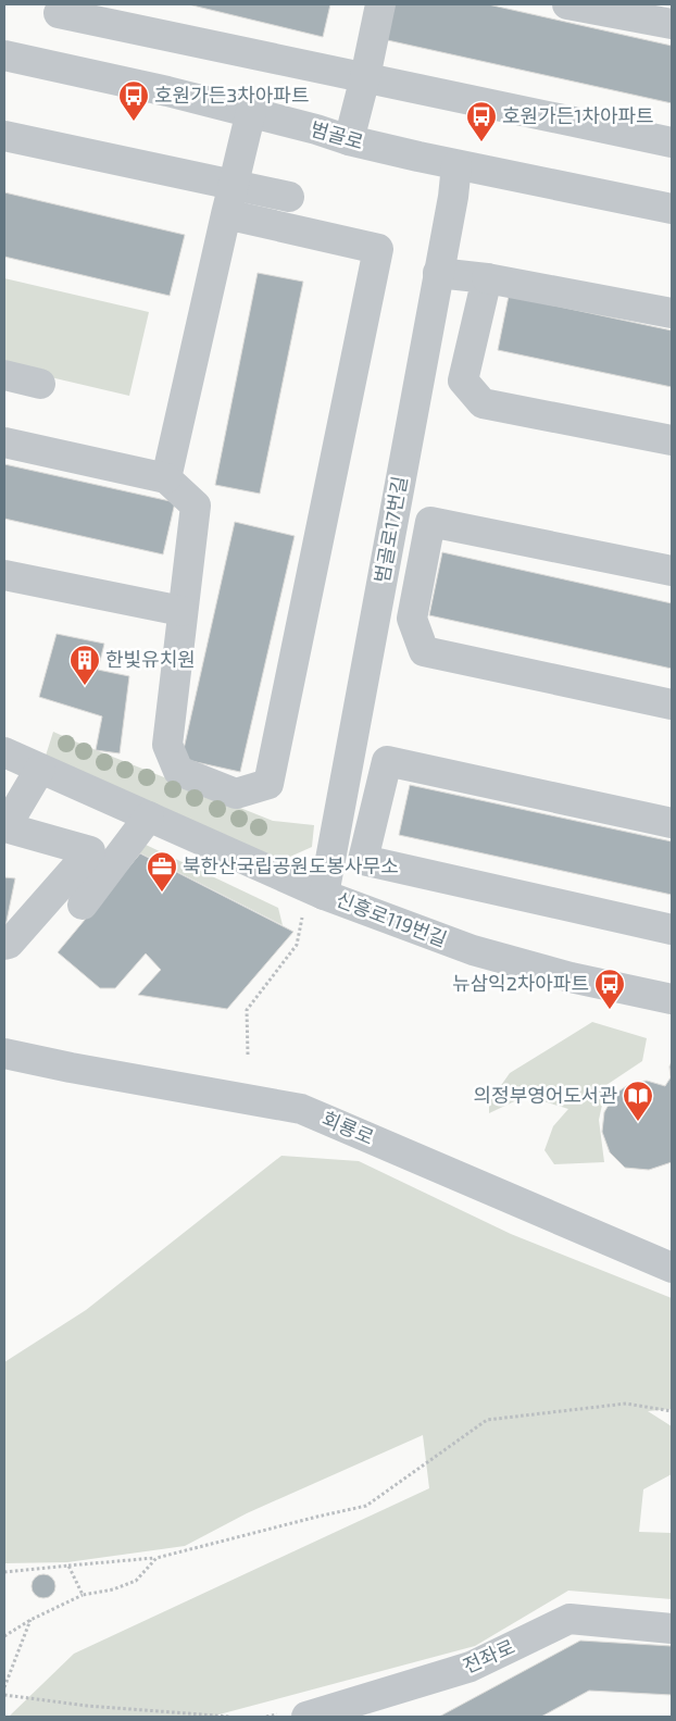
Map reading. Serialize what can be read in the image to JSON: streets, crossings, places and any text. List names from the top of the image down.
{
  "streets": {
    "street": [
      "범골로",
      "범골로17번길",
      "신흥로119번길",
      "회룡로",
      "전좌로"
    ]
  },
  "crossings": [
    ["범골로", "범골로17번길"],
    ["범골로17번길", "신흥로119번길"]
  ],
  "places": {
    "bus stop": ["호원가든3차아파트", "호원가든1차아파트", "뉴삼익2차아파트"],
    "building": ["한빛유치원"],
    "office": ["북한산국립공원도봉사무소"],
    "library": ["의정부영어도서관"]
  }
}
